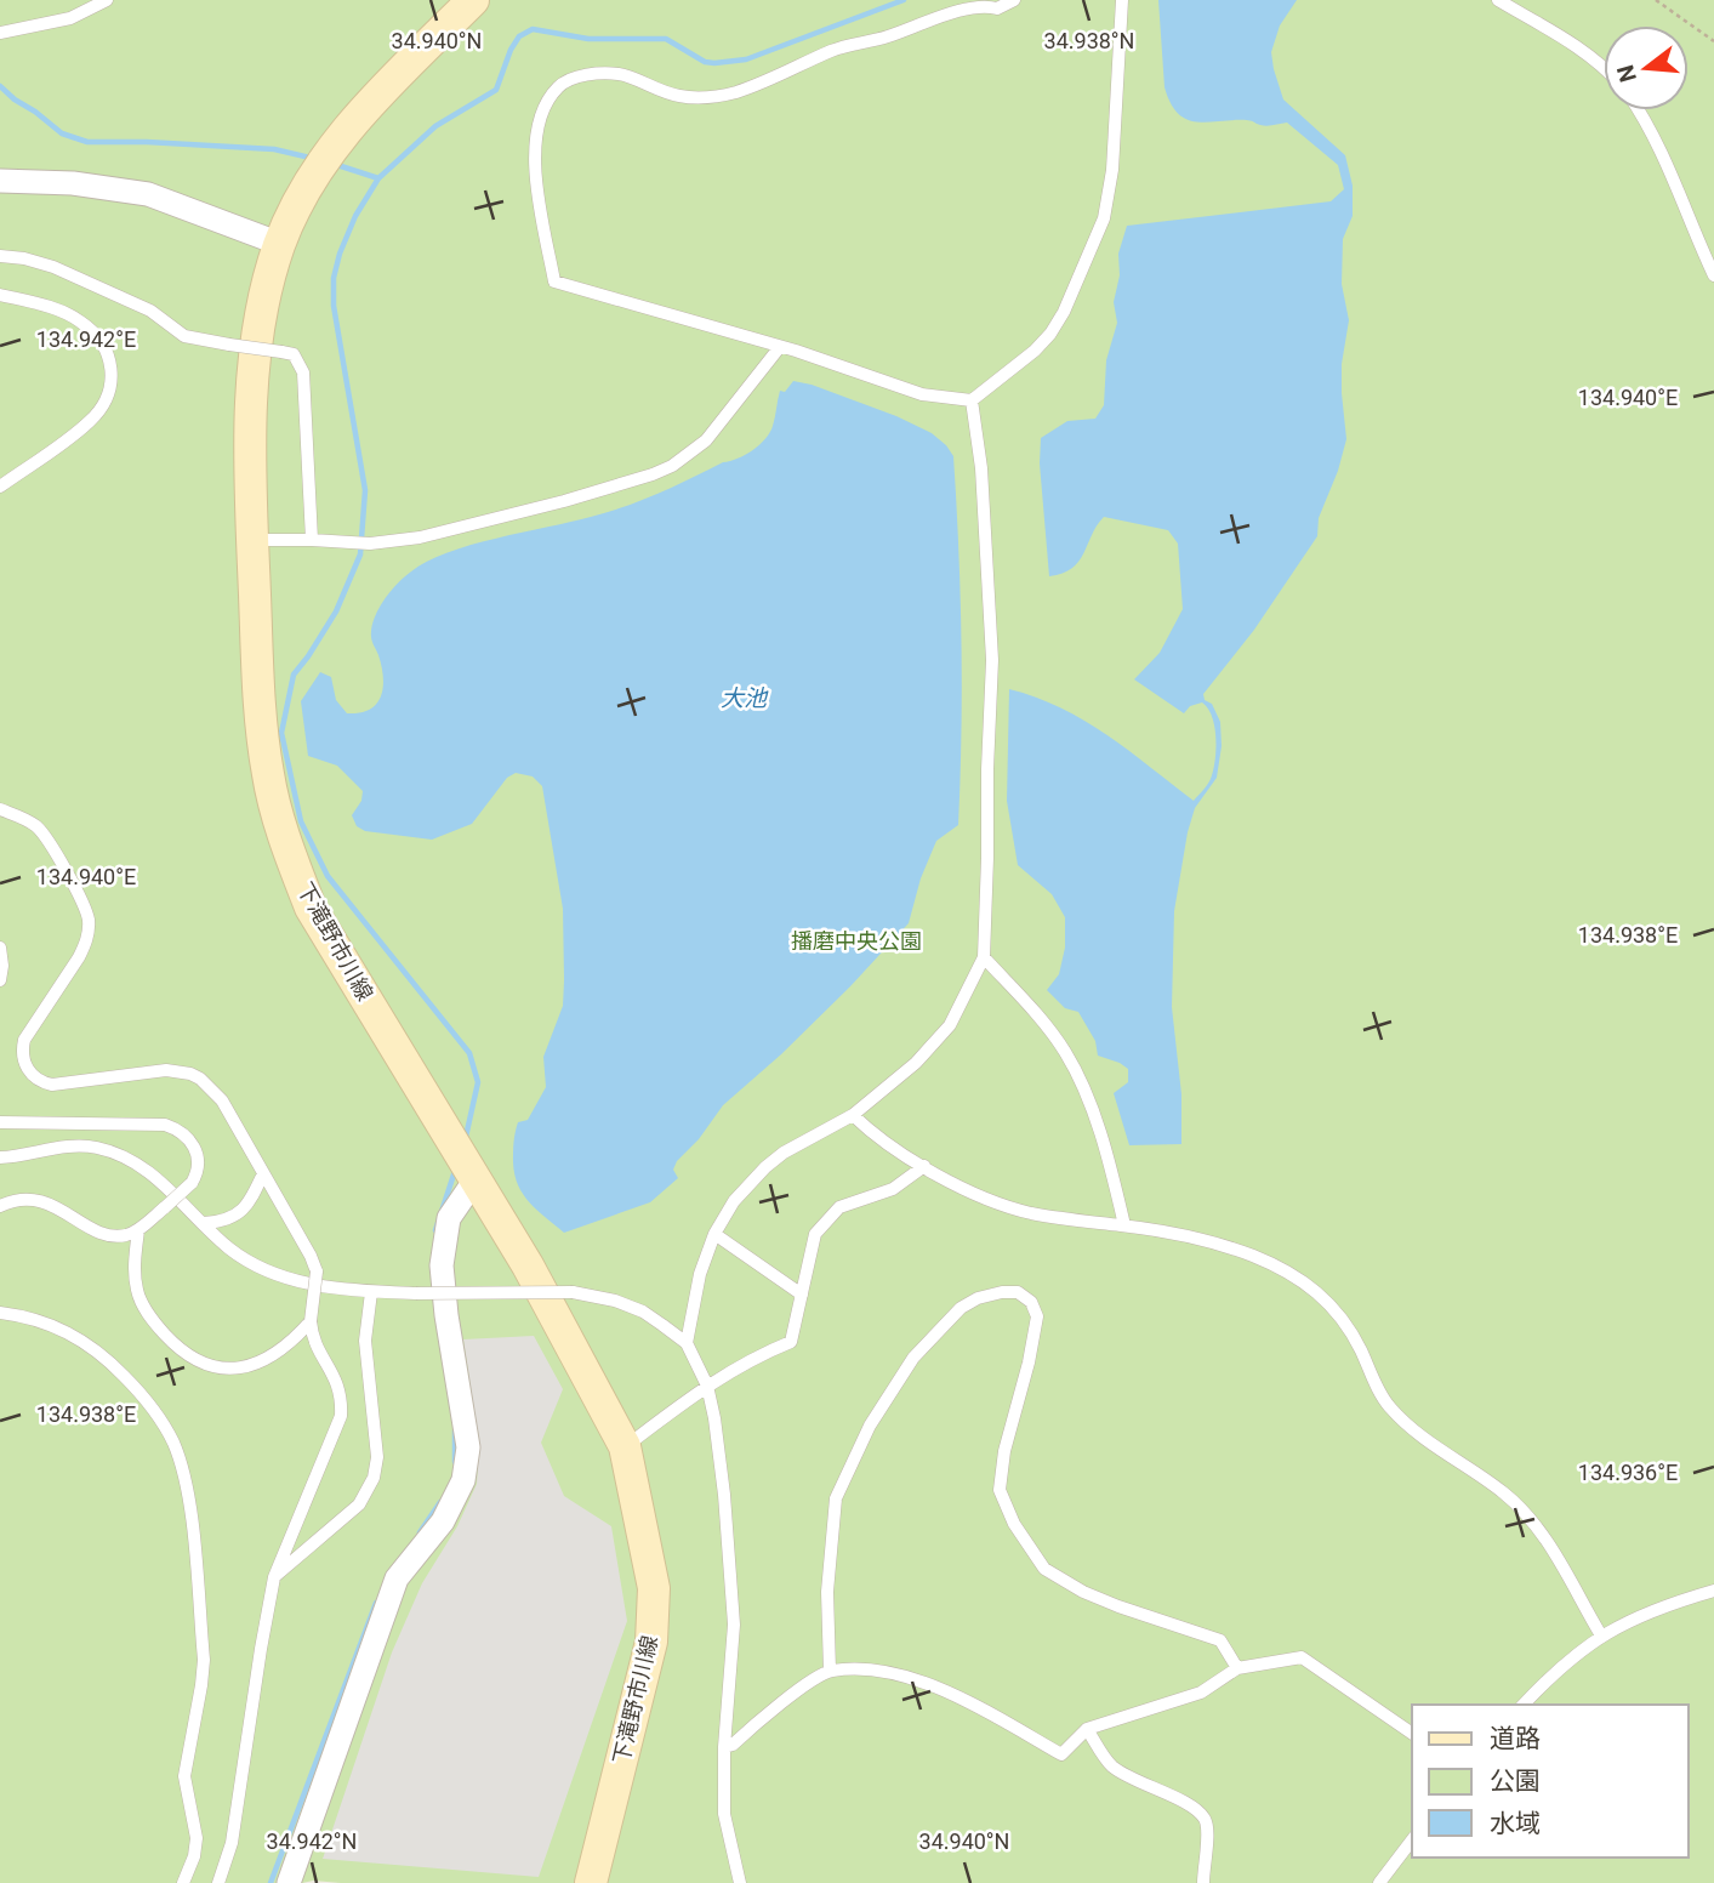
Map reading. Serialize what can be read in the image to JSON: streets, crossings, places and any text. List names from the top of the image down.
{
  "streets": {
    "main road": ["下滝野市川線"]
  },
  "water": ["大池"],
  "parks": ["播磨中央公園"],
  "legend": ["道路", "公園", "水域"],
  "north": "left",
  "coordinates": [
    "34.940°N",
    "34.938°N",
    "134.942°E",
    "134.940°E",
    "134.938°E",
    "134.936°E",
    "34.942°N"
  ]
}
